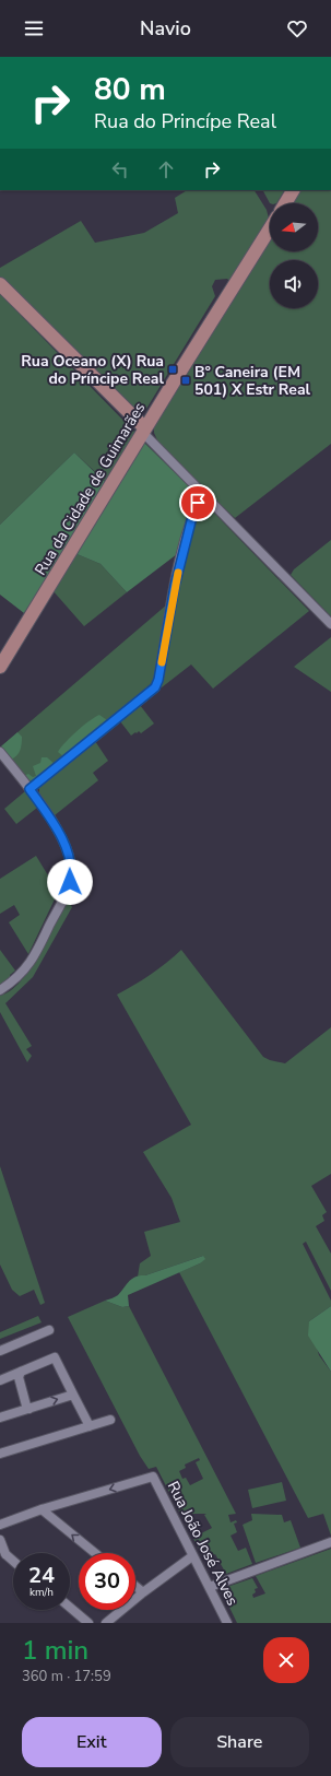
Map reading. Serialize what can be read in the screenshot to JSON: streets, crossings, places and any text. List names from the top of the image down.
{
  "streets": {
    "main road": ["Rua da Cidade de Guimarães"],
    "street": ["Rua João José Alves"]
  },
  "places": {
    "transit": ["Rua Oceano (X) Rua do Príncipe Real", "Bº Caneira (EM 501) X Estr Real"]
  },
  "north": "left",
  "page": {
    "header": "Navio",
    "turn": ["80 m", "Rua do Princípe Real"],
    "speed": "24 km/h",
    "limit": "30",
    "heading": ["1 min", "360 m · 17:59"],
    "buttons": ["Exit", "Share"]
  }
}
